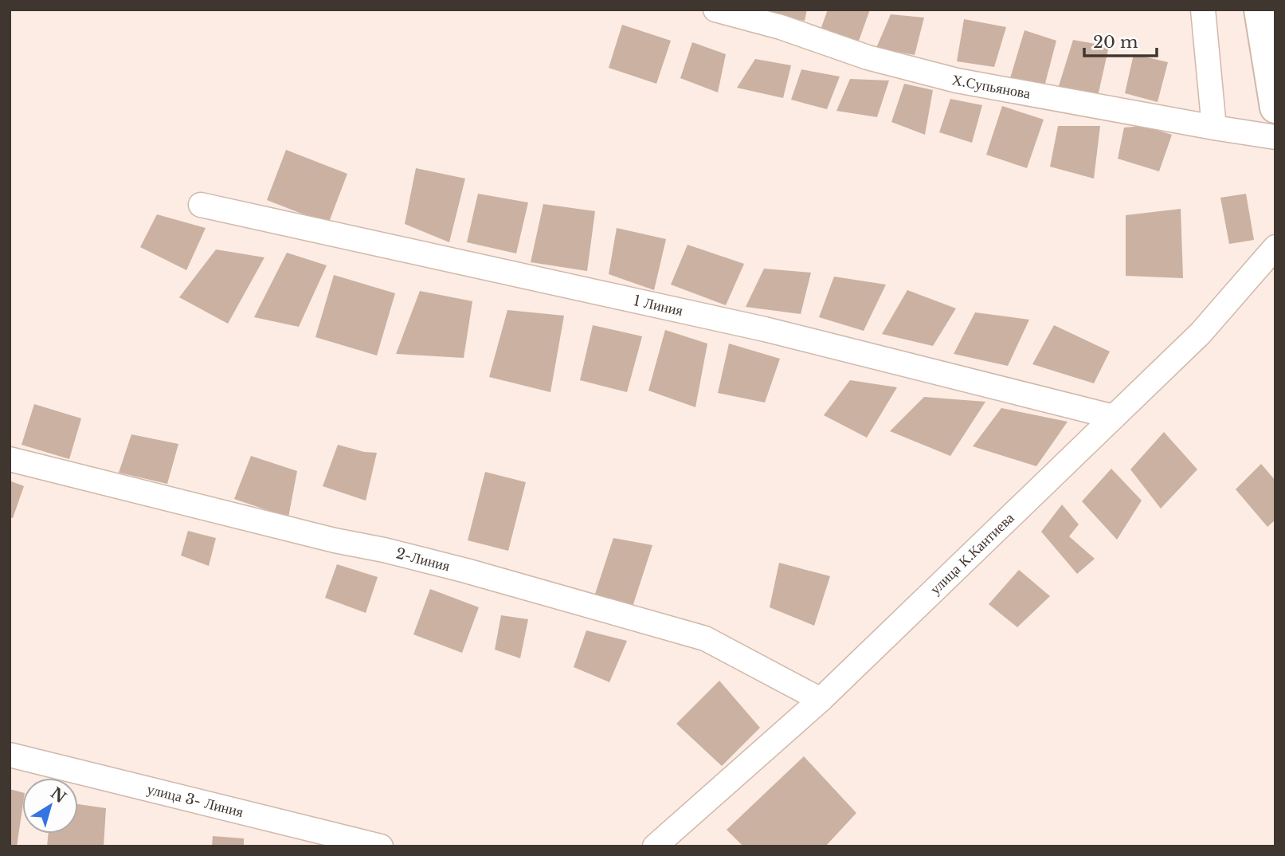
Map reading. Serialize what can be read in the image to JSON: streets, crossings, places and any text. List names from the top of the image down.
{
  "streets": {
    "street": [
      "Х.Супьянова",
      "1 Линия",
      "улица К.Кантиева",
      "2-Линия",
      "улица 3- Линия"
    ]
  },
  "crossings": [
    ["1 Линия", "улица К.Кантиева"],
    ["улица К.Кантиева", "2-Линия"]
  ],
  "scale_bar": "20 m",
  "north": "top right"
}
